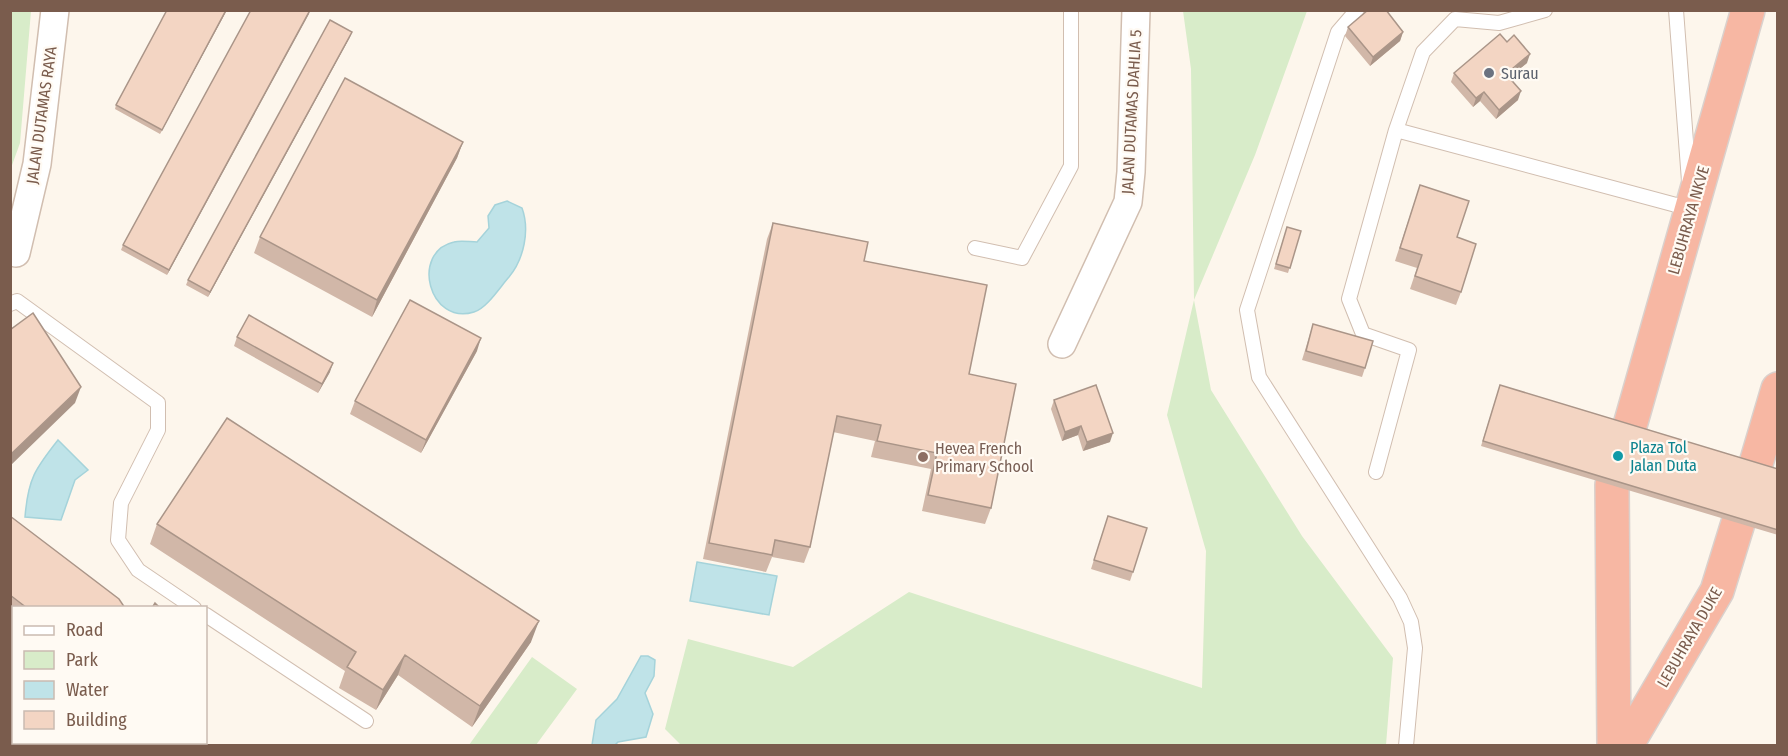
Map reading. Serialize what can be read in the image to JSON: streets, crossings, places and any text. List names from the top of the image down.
{
  "streets": {
    "highway": ["LEBUHRAYA NKVE", "LEBUHRAYA DUKE"],
    "street": ["JALAN DUTAMAS DAHLIA 5", "JALAN DUTAMAS RAYA"]
  },
  "places": ["Surau", "Plaza Tol Jalan Duta", "Hevea French Primary School"],
  "legend": [
    "Road",
    "Park",
    "Water",
    "Building"
  ]
}
